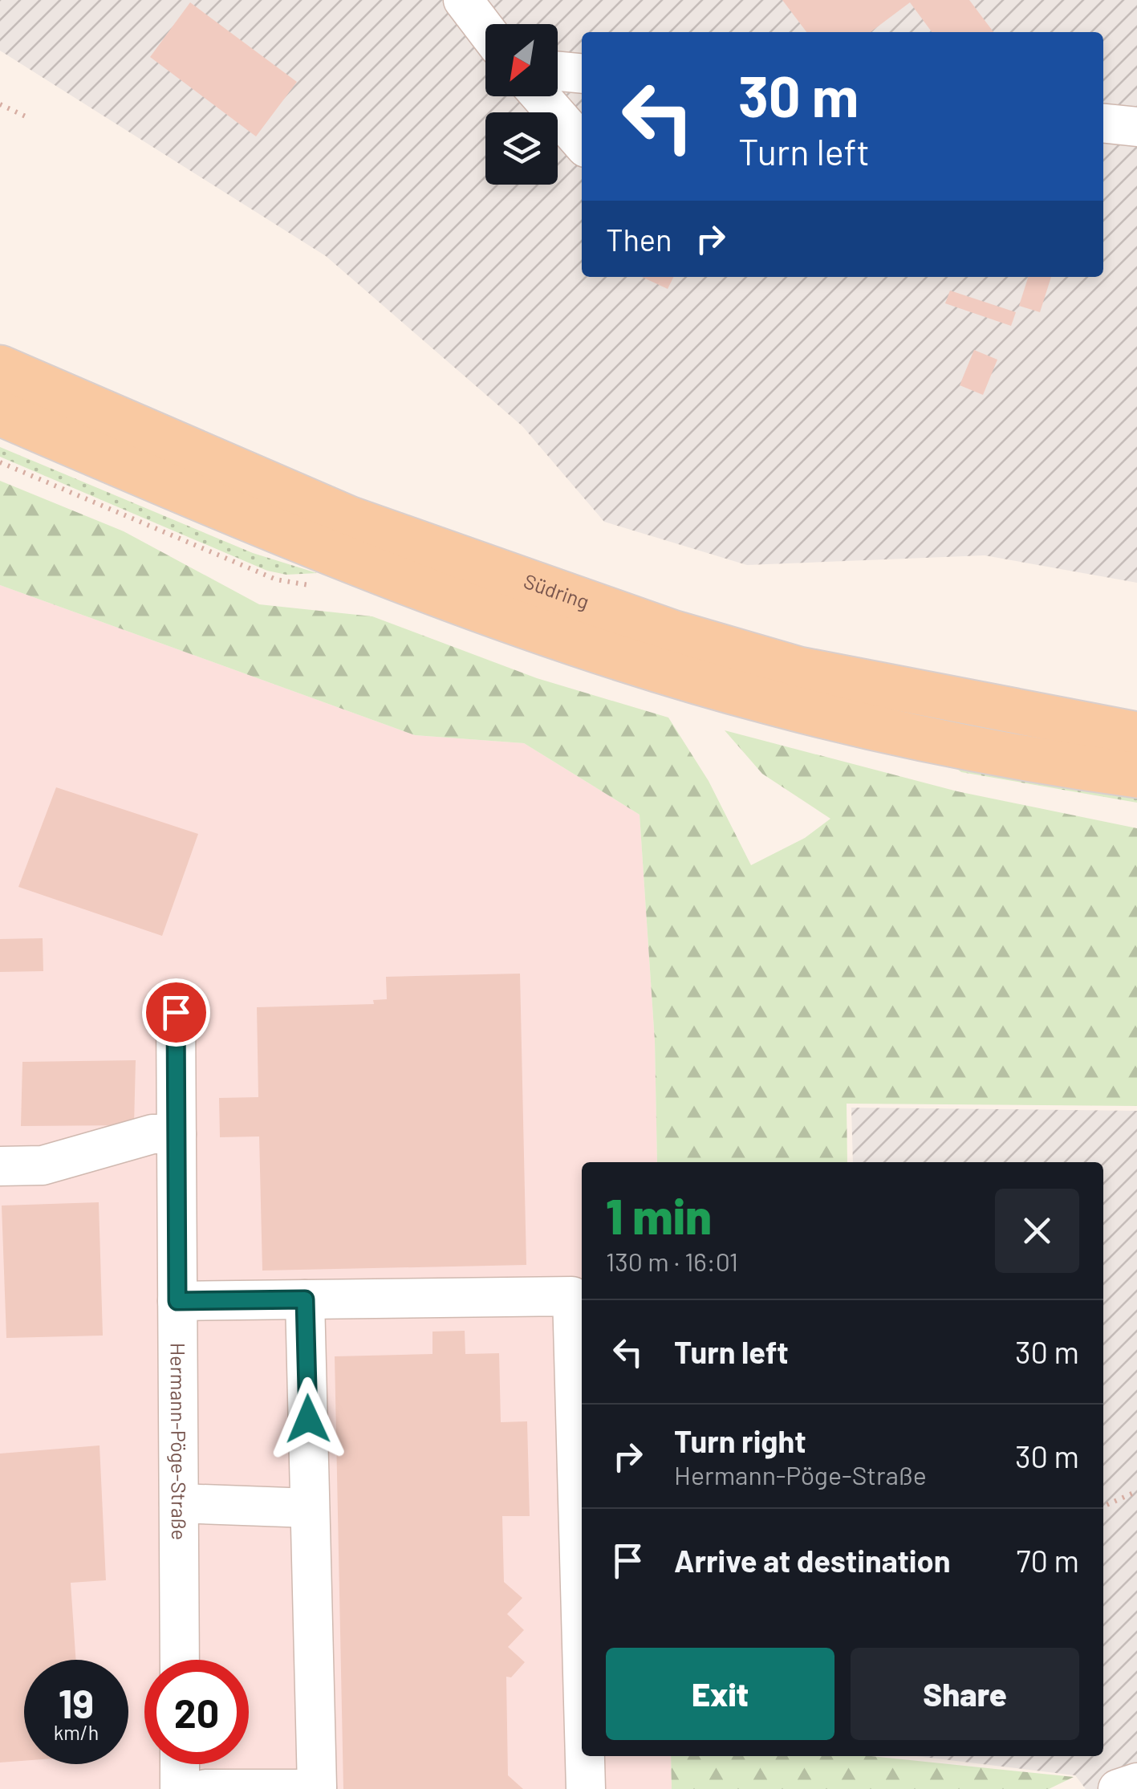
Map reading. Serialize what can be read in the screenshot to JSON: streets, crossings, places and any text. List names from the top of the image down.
{
  "streets": {
    "main road": ["Südring"],
    "street": ["Hermann-Pöge-Straße"]
  },
  "north": "bottom left",
  "page": {
    "turn": ["30 m", "Turn left"],
    "then": "Then",
    "heading": ["1 min", "130 m · 16:01"],
    "list": [
      {
        "name": "Turn left",
        "value": "30 m"
      },
      {
        "name": "Turn right",
        "note": "Hermann-Pöge-Straße",
        "value": "30 m"
      },
      {
        "name": "Arrive at destination",
        "value": "70 m"
      }
    ],
    "buttons": ["Exit", "Share"],
    "speed": "19 km/h",
    "limit": "20"
  }
}
